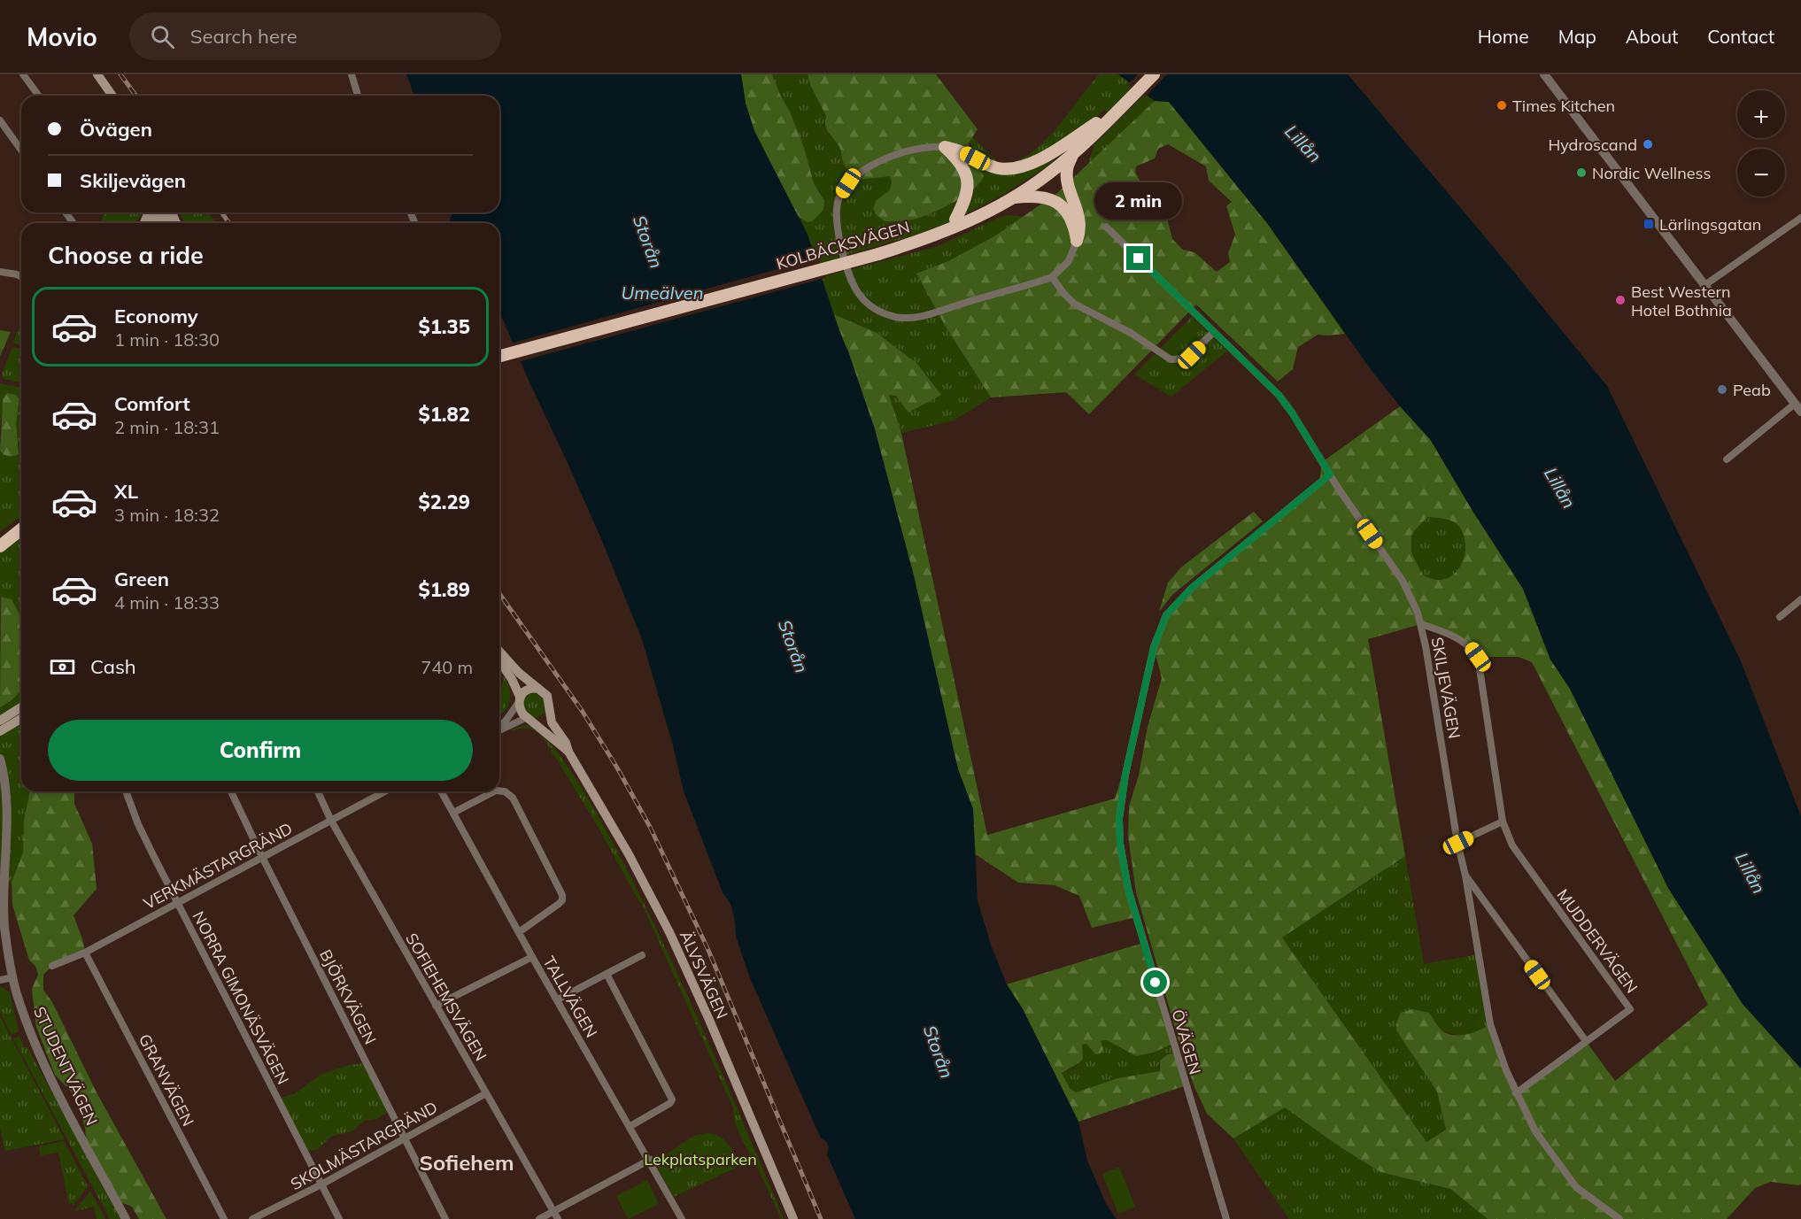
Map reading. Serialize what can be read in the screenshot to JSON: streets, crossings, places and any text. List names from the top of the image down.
{
  "streets": {
    "highway": ["KOLBÄCKSVÄGEN"],
    "main road": ["ÄLVSVÄGEN"],
    "street": [
      "SKILJEVÄGEN",
      "VERKMÄSTARGRÄND",
      "MUDDERVÄGEN",
      "BJÖRKVÄGEN",
      "SOFIEHEMSVÄGEN",
      "TALLVÄGEN",
      "NORRA GIMONÄSVÄGEN",
      "ÖVÄGEN",
      "STUDENTVÄGEN",
      "GRANVÄGEN",
      "SKOLMÄSTARGRÄND"
    ]
  },
  "crossings": [
    ["SKILJEVÄGEN", "MUDDERVÄGEN"],
    ["SKILJEVÄGEN", "ÖVÄGEN"],
    ["VERKMÄSTARGRÄND", "BJÖRKVÄGEN"],
    ["VERKMÄSTARGRÄND", "SOFIEHEMSVÄGEN"],
    ["VERKMÄSTARGRÄND", "NORRA GIMONÄSVÄGEN"],
    ["VERKMÄSTARGRÄND", "GRANVÄGEN"],
    ["BJÖRKVÄGEN", "SKOLMÄSTARGRÄND"],
    ["SOFIEHEMSVÄGEN", "SKOLMÄSTARGRÄND"],
    ["NORRA GIMONÄSVÄGEN", "SKOLMÄSTARGRÄND"]
  ],
  "districts": ["Sofiehem"],
  "water": ["Lillån", "Storån", "Umeälven"],
  "parks": ["Lekplatsparken"],
  "places": {
    "other": [
      "Times Kitchen",
      "Hydroscand",
      "Nordic Wellness",
      "Best Western Hotel Bothnia",
      "Peab"
    ],
    "transit": ["Lärlingsgatan"]
  },
  "page": {
    "header": "Movio",
    "search": "Search here",
    "nav": [
      "Home",
      "Map",
      "About",
      "Contact"
    ],
    "map_buttons": ["+", "−"],
    "banner": ["Övägen", "Skiljevägen"],
    "bubble": "2 min",
    "heading": "Choose a ride",
    "list": [
      {
        "name": "Economy",
        "note": "1 min · 18:30",
        "value": "$1.35"
      },
      {
        "name": "Comfort",
        "note": "2 min · 18:31",
        "value": "$1.82"
      },
      {
        "name": "XL",
        "note": "3 min · 18:32",
        "value": "$2.29"
      },
      {
        "name": "Green",
        "note": "4 min · 18:33",
        "value": "$1.89"
      }
    ],
    "pay": ["Cash", "740 m"],
    "buttons": "Confirm"
  }
}
